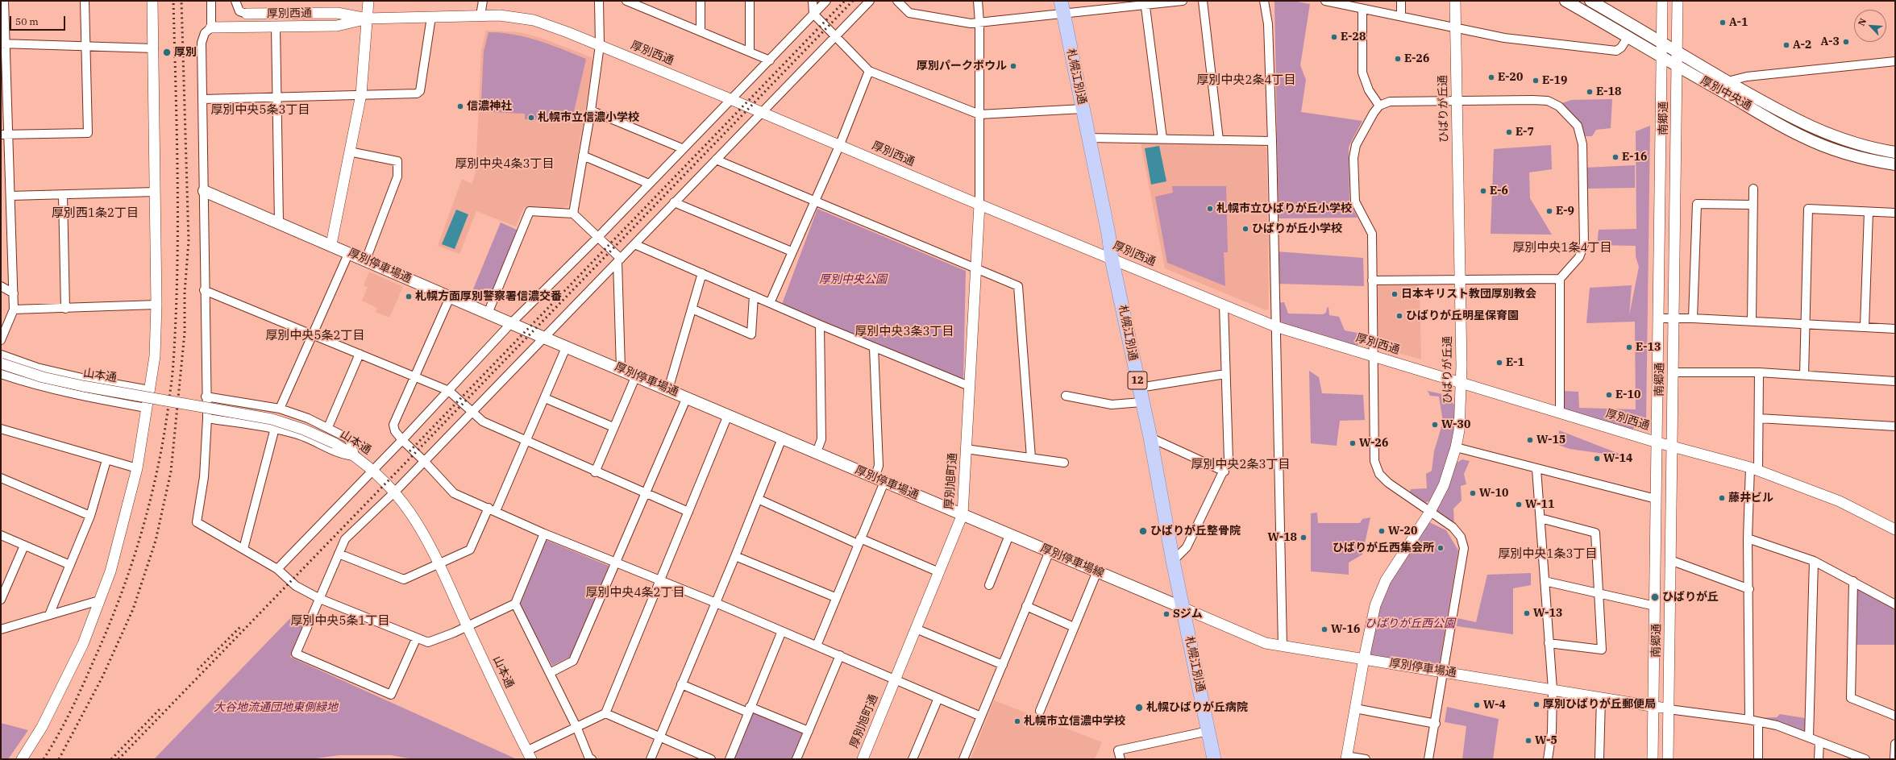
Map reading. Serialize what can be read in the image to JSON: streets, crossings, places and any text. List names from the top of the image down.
{
  "streets": {
    "highway": ["札幌江別通", "12"],
    "main road": ["厚別中央通", "厚別停車場通", "厚別停車場線"],
    "street": [
      "厚別西通",
      "ひばりが丘通",
      "南郷通",
      "山本通",
      "厚別旭町通"
    ]
  },
  "crossings": [
    ["厚別西通", "札幌江別通"],
    ["厚別西通", "ひばりが丘通"],
    ["厚別西通", "南郷通"],
    ["厚別西通", "厚別旭町通"],
    ["札幌江別通", "厚別停車場通"],
    ["札幌江別通", "厚別停車場線"],
    ["厚別中央通", "南郷通"],
    ["ひばりが丘通", "厚別停車場通"],
    ["南郷通", "厚別停車場通"],
    ["厚別停車場通", "厚別旭町通"],
    ["厚別停車場通", "厚別停車場線"],
    ["厚別旭町通", "厚別停車場線"]
  ],
  "districts": [
    "厚別中央2条4丁目",
    "厚別中央5条3丁目",
    "厚別中央4条3丁目",
    "厚別西1条2丁目",
    "厚別中央1条4丁目",
    "厚別中央3条3丁目",
    "厚別中央5条2丁目",
    "厚別中央2条3丁目",
    "厚別中央1条3丁目",
    "厚別中央4条2丁目",
    "厚別中央5条1丁目"
  ],
  "parks": ["厚別中央公園", "ひばりが丘西公園", "大谷地流通団地東側緑地"],
  "places": [
    "A-1",
    "E-28",
    "A-3",
    "A-2",
    "厚別",
    "E-26",
    "厚別パークボウル",
    "E-20",
    "E-19",
    "E-18",
    "信濃神社",
    "札幌市立信濃小学校",
    "E-7",
    "E-16",
    "E-6",
    "札幌市立ひばりが丘小学校",
    "E-9",
    "ひばりが丘小学校",
    "日本キリスト教団厚別教会",
    "札幌方面厚別警察署信濃交番",
    "ひばりが丘明星保育園",
    "E-13",
    "E-1",
    "E-10",
    "W-30",
    "W-15",
    "W-26",
    "W-14",
    "W-10",
    "藤井ビル",
    "W-11",
    "ひばりが丘整骨院",
    "W-20",
    "W-18",
    "ひばりが丘西集会所",
    "ひばりが丘",
    "W-13",
    "Sジム",
    "W-16",
    "厚別ひばりが丘郵便局",
    "W-4",
    "札幌ひばりが丘病院",
    "札幌市立信濃中学校",
    "W-5"
  ],
  "scale_bar": "50 m",
  "north": "top left"
}
